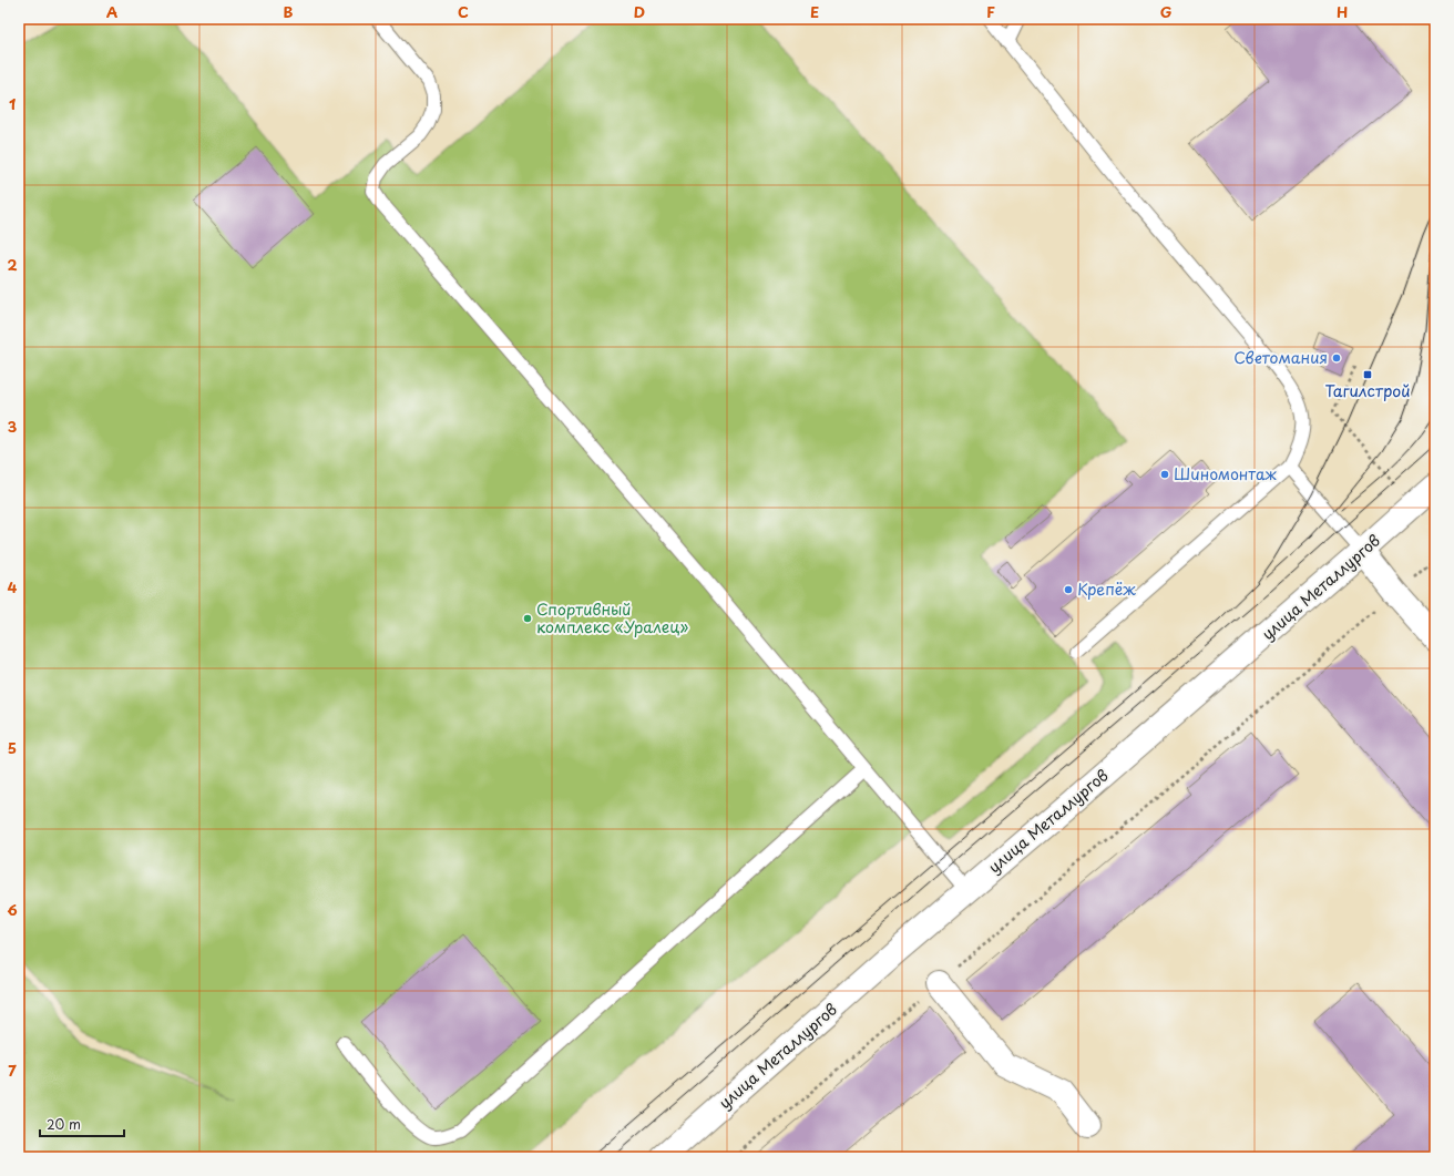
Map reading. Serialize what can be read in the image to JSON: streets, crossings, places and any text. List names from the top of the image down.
{
  "streets": {
    "main road": ["улица Металлургов"]
  },
  "places": {
    "other": [
      "Светомания",
      "Шиномонтаж",
      "Крепёж",
      "Спортивный комплекс «Уралец»"
    ],
    "transit": ["Тагилстрой"]
  },
  "scale_bar": "20 m",
  "grid": {
    "columns": [
      "A",
      "B",
      "C",
      "D",
      "E",
      "F",
      "G",
      "H"
    ],
    "rows": [
      "1",
      "2",
      "3",
      "4",
      "5",
      "6",
      "7"
    ]
  }
}
